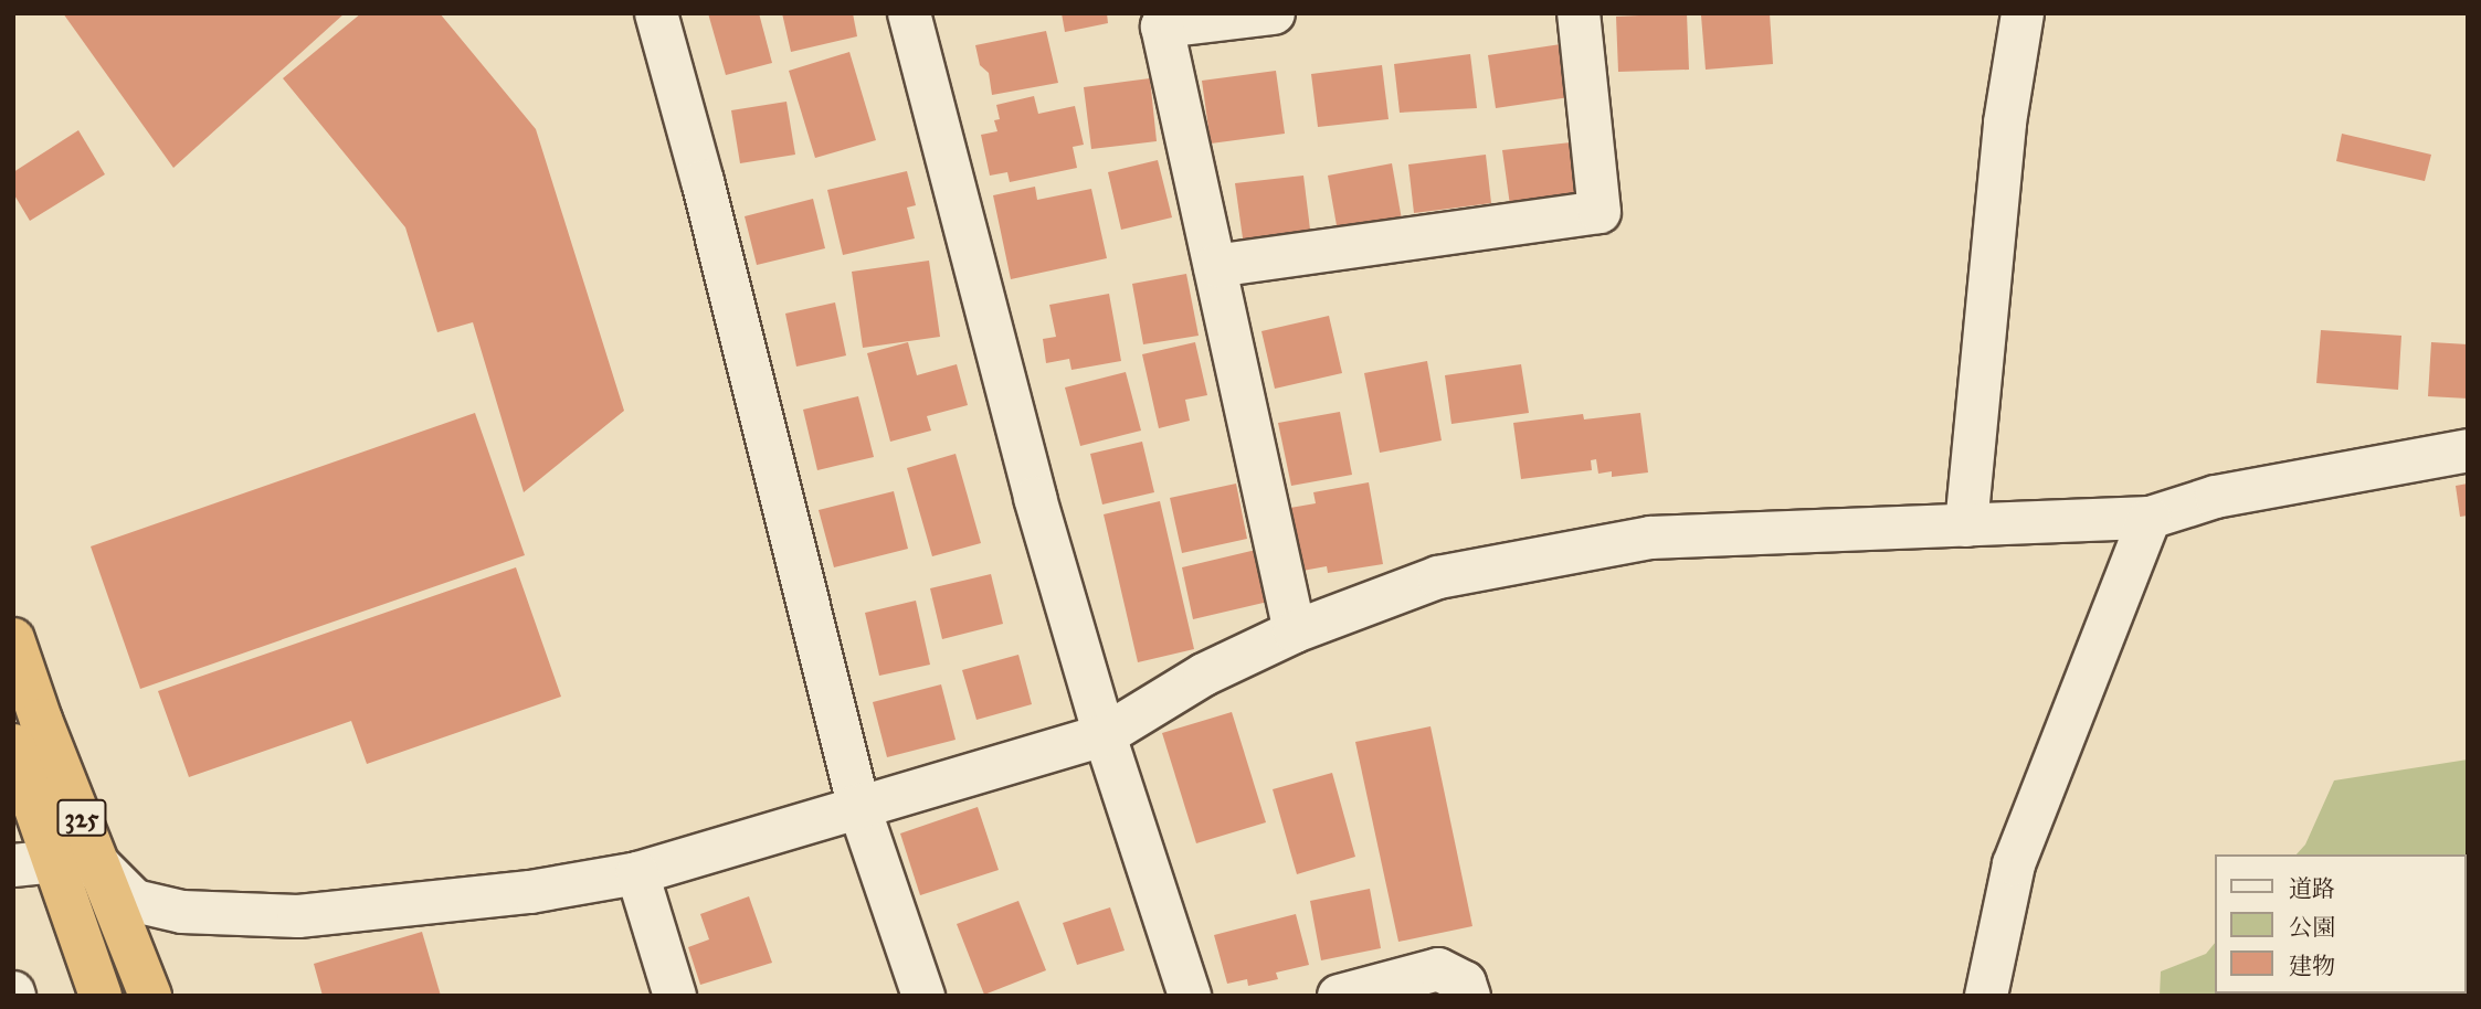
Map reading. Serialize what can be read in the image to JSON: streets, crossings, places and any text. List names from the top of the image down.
{
  "streets": {
    "highway": ["325"]
  },
  "legend": ["道路", "公園", "建物"]
}
